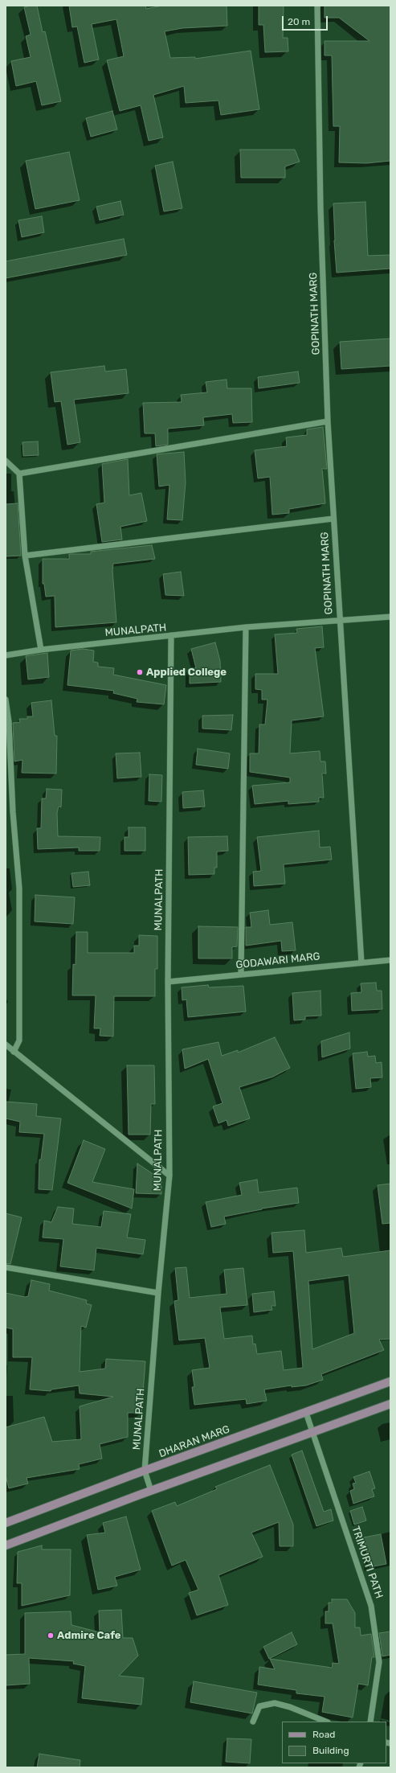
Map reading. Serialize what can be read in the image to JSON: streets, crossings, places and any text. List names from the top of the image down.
{
  "streets": {
    "main road": ["DHARAN MARG"],
    "street": [
      "GOPINATH MARG",
      "MUNALPATH",
      "GODAWARI MARG",
      "TRIMURTI PATH"
    ]
  },
  "crossings": [
    ["GOPINATH MARG", "GODAWARI MARG"],
    ["MUNALPATH", "GODAWARI MARG"],
    ["MUNALPATH", "DHARAN MARG"],
    ["DHARAN MARG", "TRIMURTI PATH"]
  ],
  "places": ["Applied College", "Admire Cafe"],
  "legend": ["Road", "Building"],
  "scale_bar": "20 m"
}
